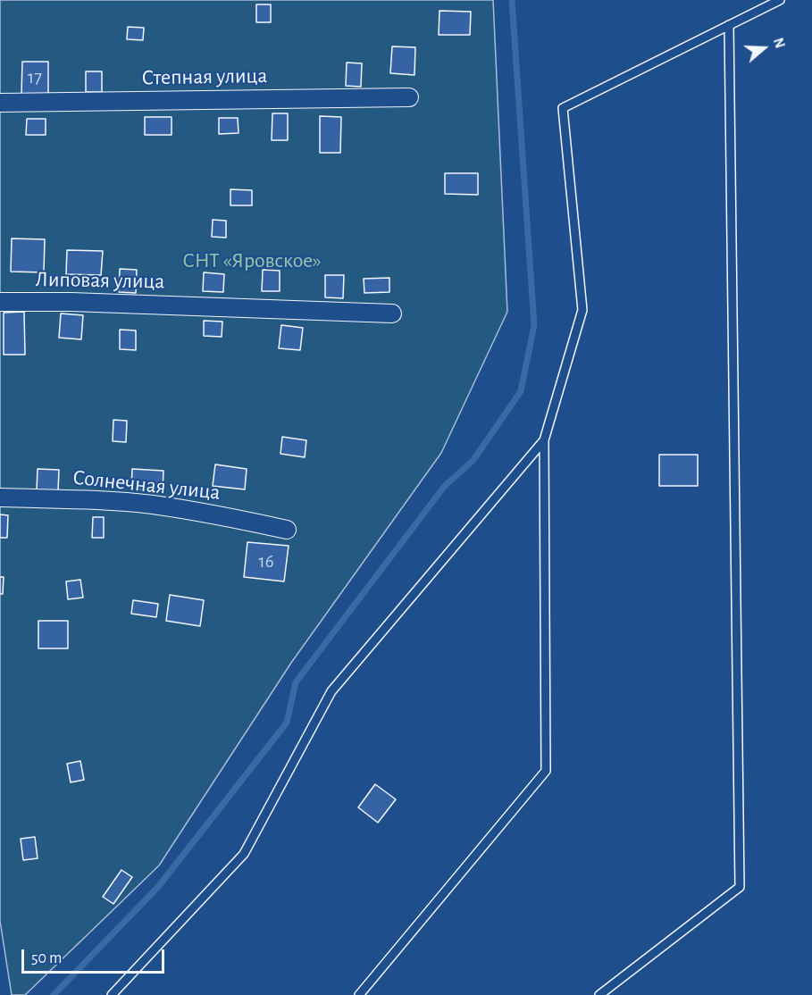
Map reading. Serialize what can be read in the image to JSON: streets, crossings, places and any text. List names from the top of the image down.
{
  "streets": {
    "street": ["Степная улица", "Липовая улица", "Солнечная улица"]
  },
  "parks": ["СНТ «Яровское»"],
  "house_numbers": ["17", "16"],
  "scale_bar": "50 m",
  "north": "right"
}
